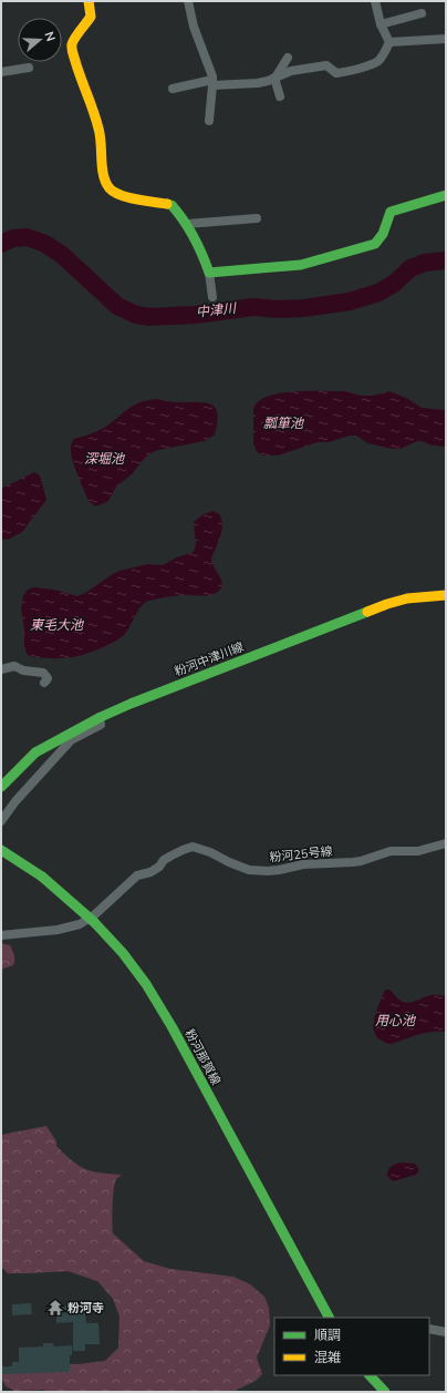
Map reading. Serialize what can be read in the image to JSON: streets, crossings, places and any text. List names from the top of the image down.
{
  "streets": {
    "street": ["粉河中津川線", "粉河25号線", "粉河那賀線"]
  },
  "water": [
    "中津川",
    "瓢箪池",
    "深堀池",
    "東毛大池",
    "用心池"
  ],
  "places": {
    "temple": ["粉河寺"]
  },
  "legend": ["順調", "混雑"],
  "north": "right"
}
